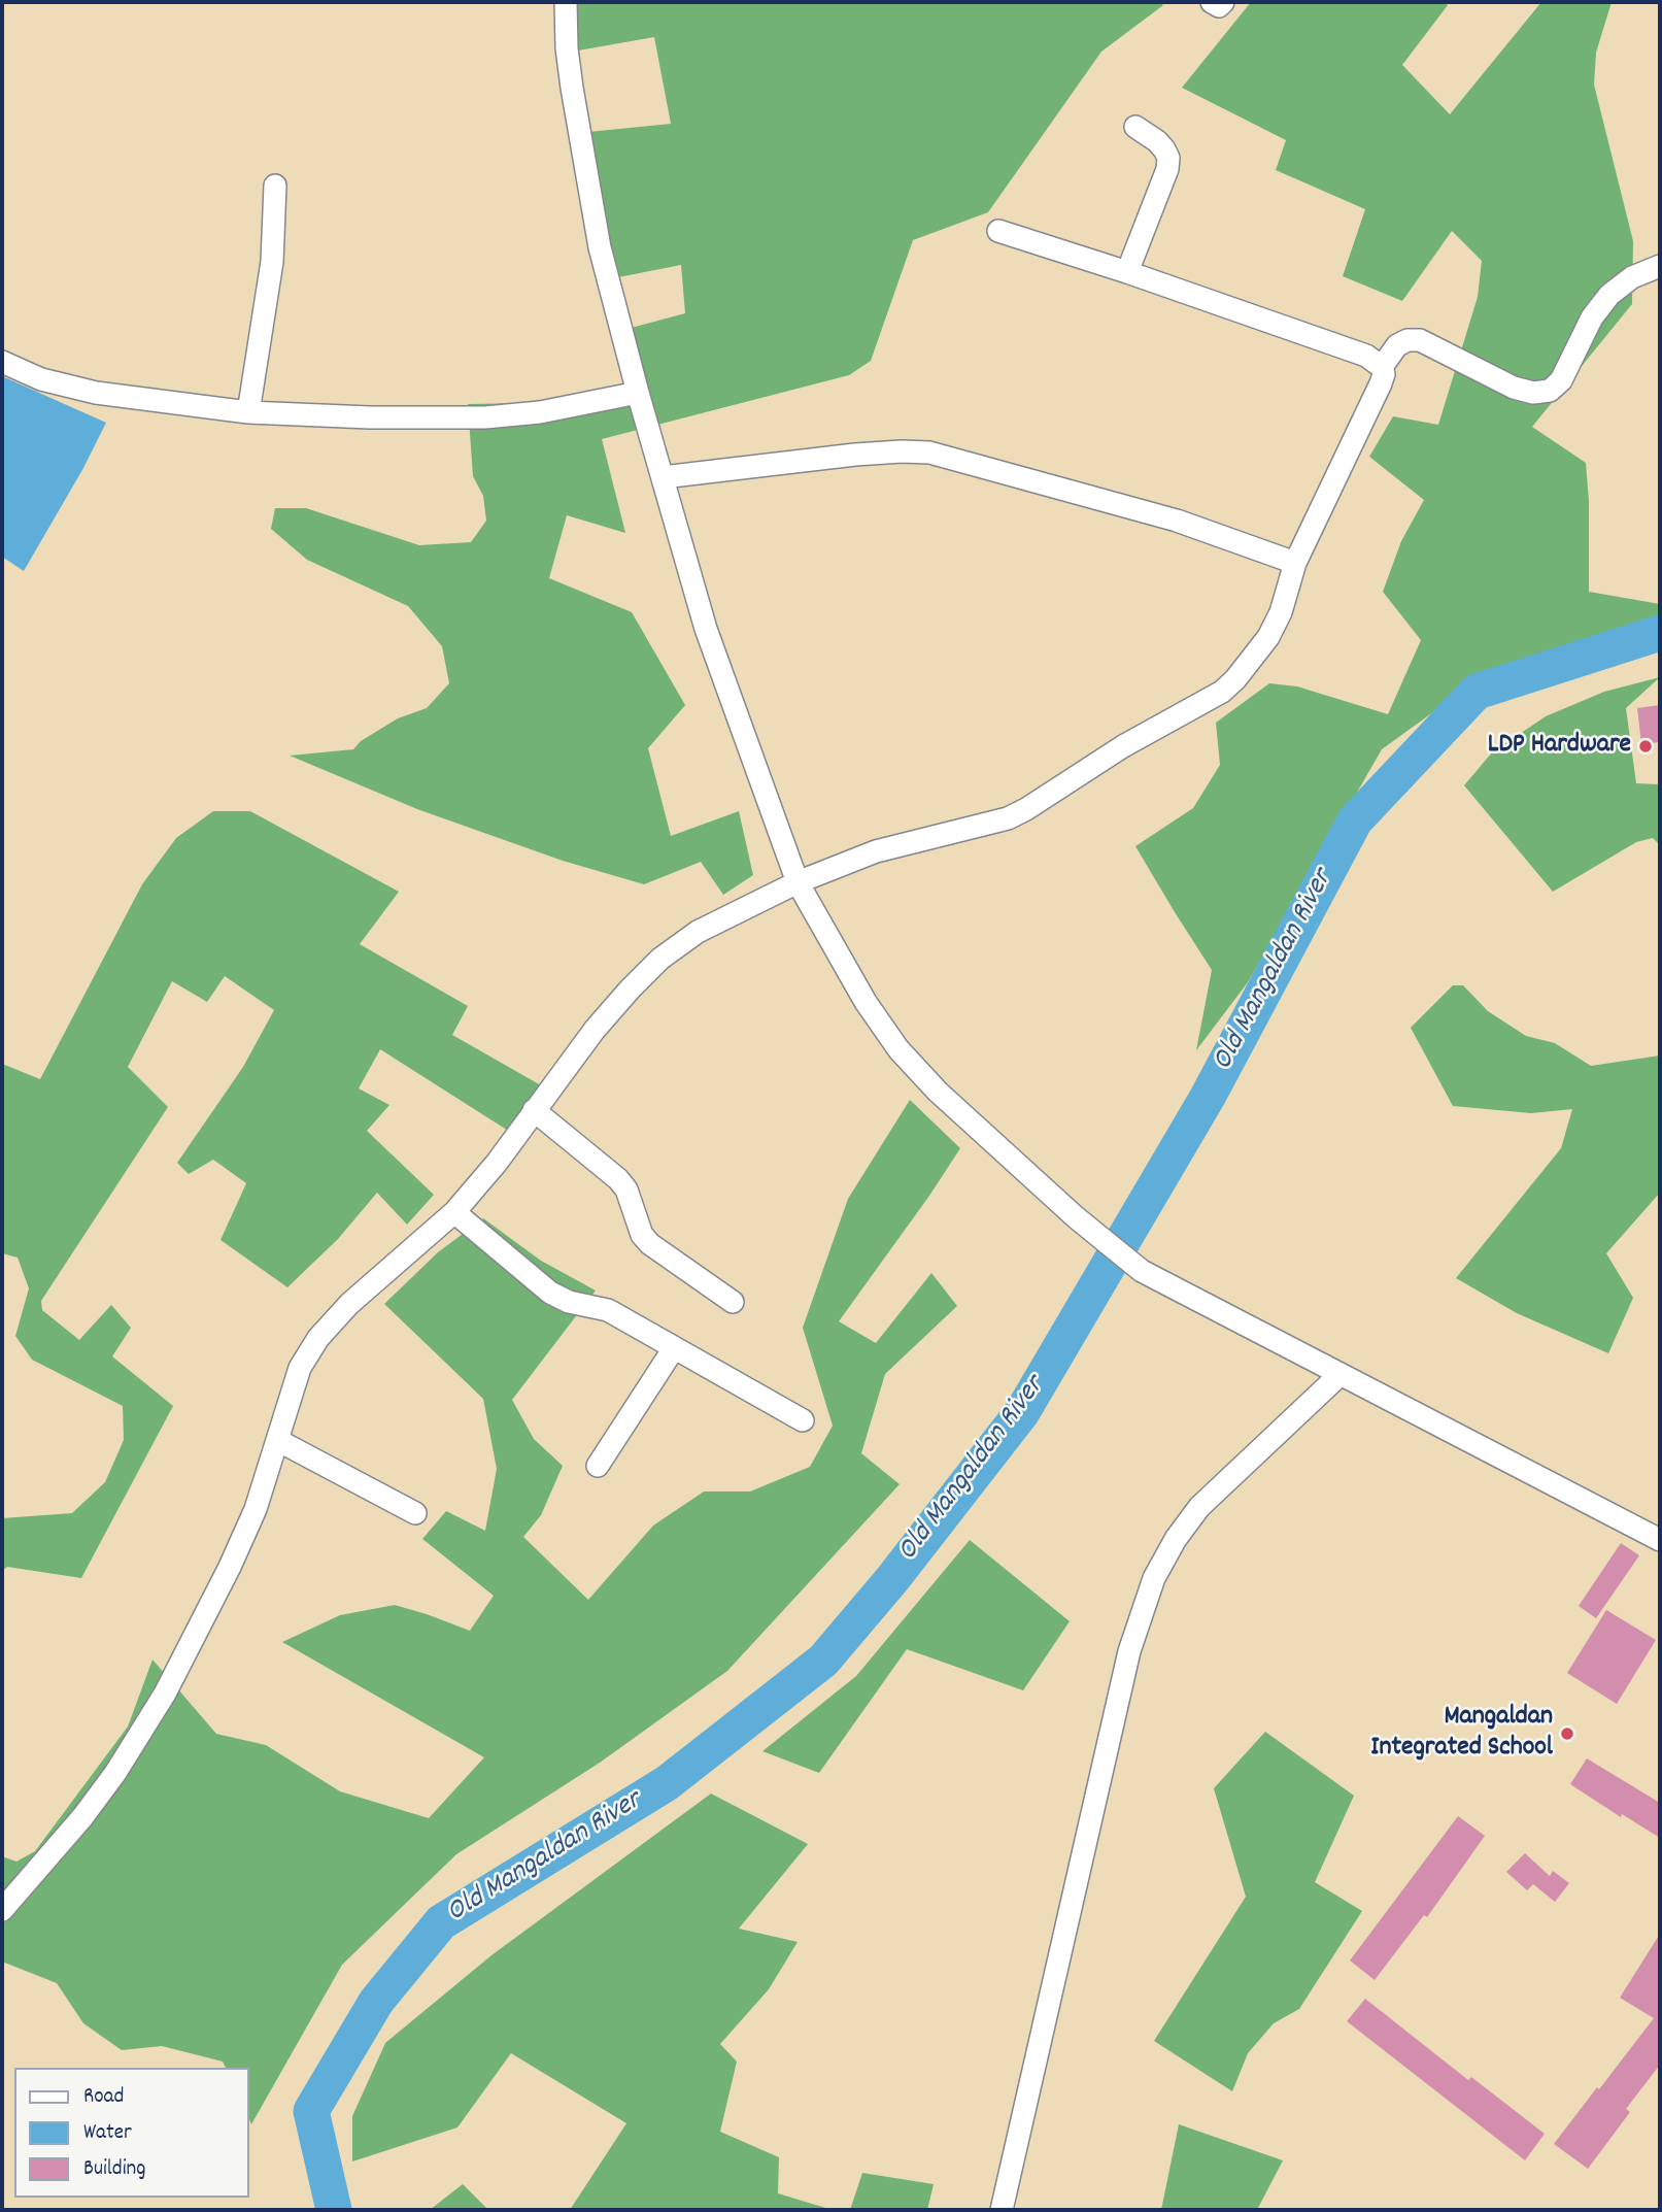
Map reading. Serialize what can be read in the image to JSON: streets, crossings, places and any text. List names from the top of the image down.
{
  "water": ["Old Mangaldan River"],
  "places": ["LDP Hardware", "Mangaldan Integrated School"],
  "legend": ["Road", "Water", "Building"]
}
